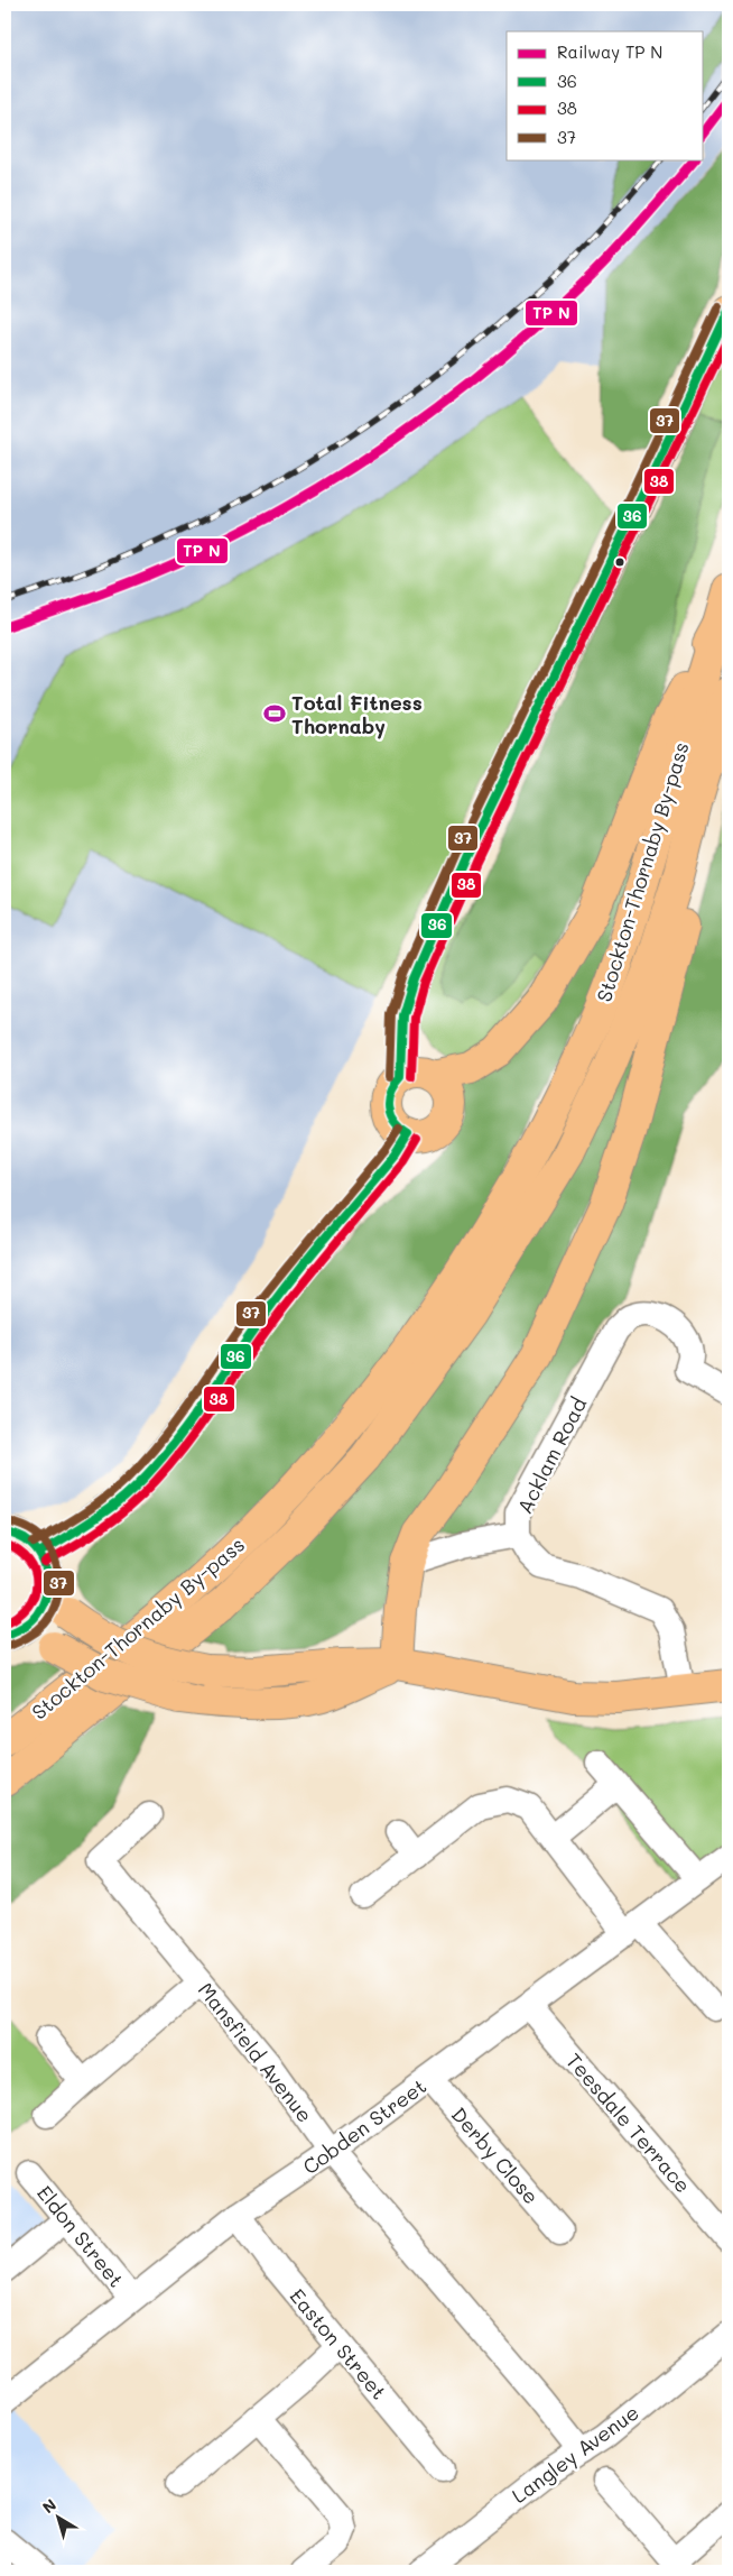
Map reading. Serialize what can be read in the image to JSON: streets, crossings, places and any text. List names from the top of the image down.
{
  "streets": {
    "main road": ["Stockton-Thornaby By-pass"],
    "street": [
      "Acklam Road",
      "Mansfield Avenue",
      "Teesdale Terrace",
      "Cobden Street",
      "Derby Close",
      "Eldon Street",
      "Easton Street",
      "Langley Avenue"
    ]
  },
  "crossings": [
    ["Mansfield Avenue", "Cobden Street"],
    ["Mansfield Avenue", "Langley Avenue"],
    ["Teesdale Terrace", "Cobden Street"],
    ["Cobden Street", "Derby Close"],
    ["Cobden Street", "Eldon Street"],
    ["Cobden Street", "Easton Street"]
  ],
  "places": {
    "sports": ["Total Fitness Thornaby"]
  },
  "lines": ["transit line 37", "transit line 36", "transit line 38"],
  "legend": [
    "Railway TP N",
    "36",
    "38",
    "37"
  ],
  "north": "top left"
}
